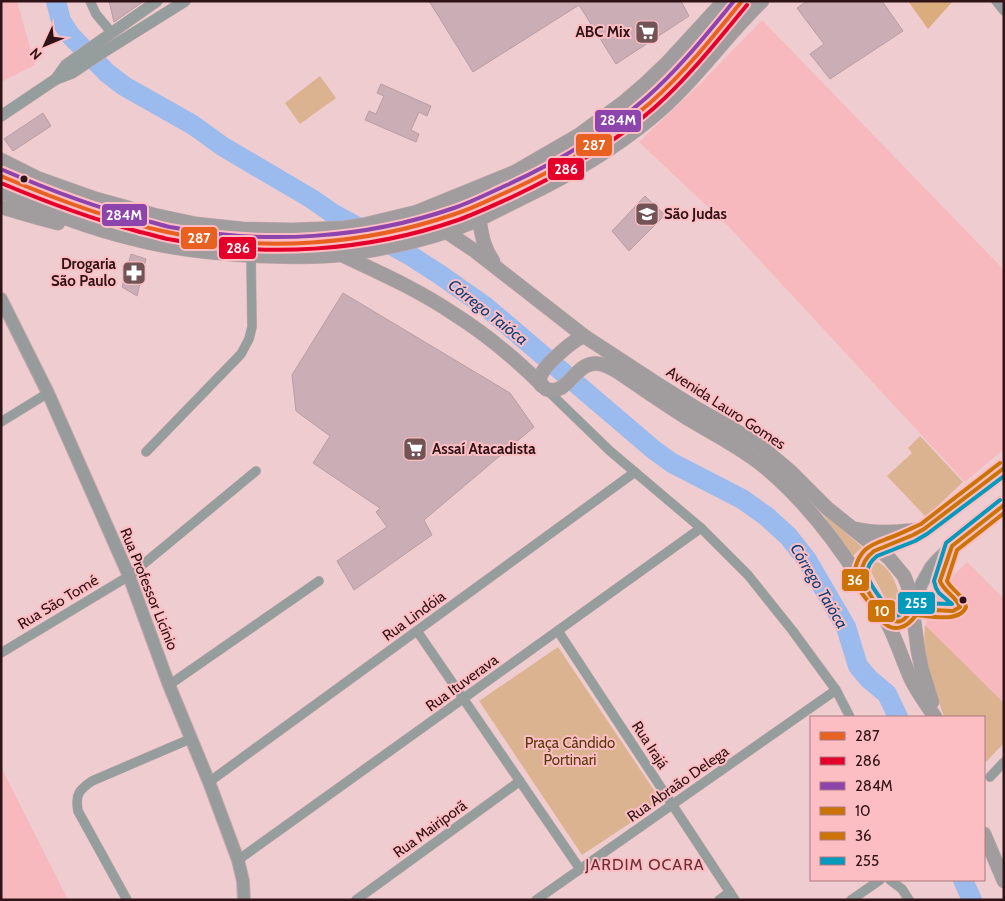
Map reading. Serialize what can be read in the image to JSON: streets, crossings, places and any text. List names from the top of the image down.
{
  "streets": {
    "main road": ["Avenida Lauro Gomes", "Rua Professor Licínio"],
    "street": [
      "Rua São Tomé",
      "Rua Lindóia",
      "Rua Ituverava",
      "Rua Irajá",
      "Rua Abraão Delega",
      "Rua Mairiporã"
    ]
  },
  "crossings": [
    ["Rua Professor Licínio", "Rua São Tomé"],
    ["Rua Professor Licínio", "Rua Lindóia"],
    ["Rua Professor Licínio", "Rua Ituverava"],
    ["Rua Ituverava", "Rua Irajá"],
    ["Rua Irajá", "Rua Abraão Delega"]
  ],
  "districts": ["JARDIM OCARA"],
  "water": ["Córrego Taióca"],
  "parks": ["Praça Cândido Portinari"],
  "places": {
    "supermarket": ["ABC Mix", "Assaí Atacadista"],
    "school or university": ["São Judas"],
    "pharmacy": ["Drogaria São Paulo"]
  },
  "lines": [
    "transit line 287",
    "transit line 284M",
    "transit line 286",
    "transit line 36",
    "transit line 10",
    "transit line 255"
  ],
  "legend": [
    "287",
    "286",
    "284M",
    "10",
    "36",
    "255"
  ],
  "north": "bottom left"
}
